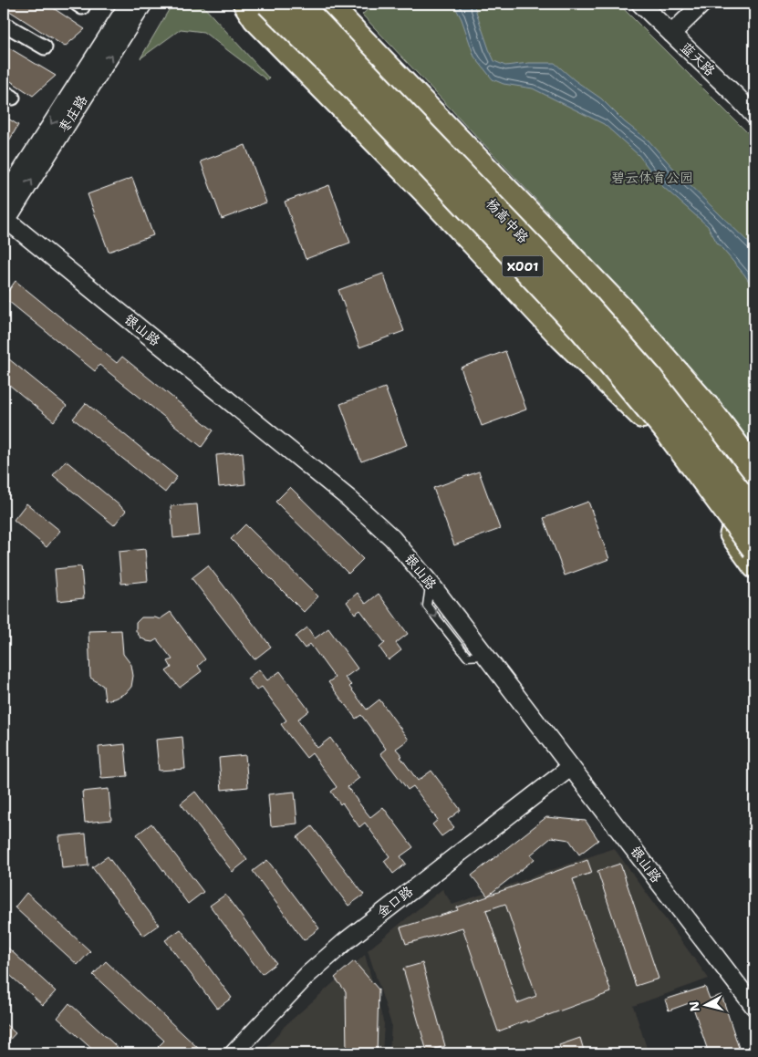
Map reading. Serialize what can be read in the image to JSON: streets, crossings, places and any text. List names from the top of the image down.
{
  "streets": {
    "highway": ["杨高中路", "X001"],
    "street": [
      "蓝天路",
      "枣庄路",
      "银山路",
      "金口路"
    ]
  },
  "crossings": [
    ["枣庄路", "银山路"],
    ["银山路", "金口路"]
  ],
  "parks": ["碧云体育公园"],
  "north": "left"
}
